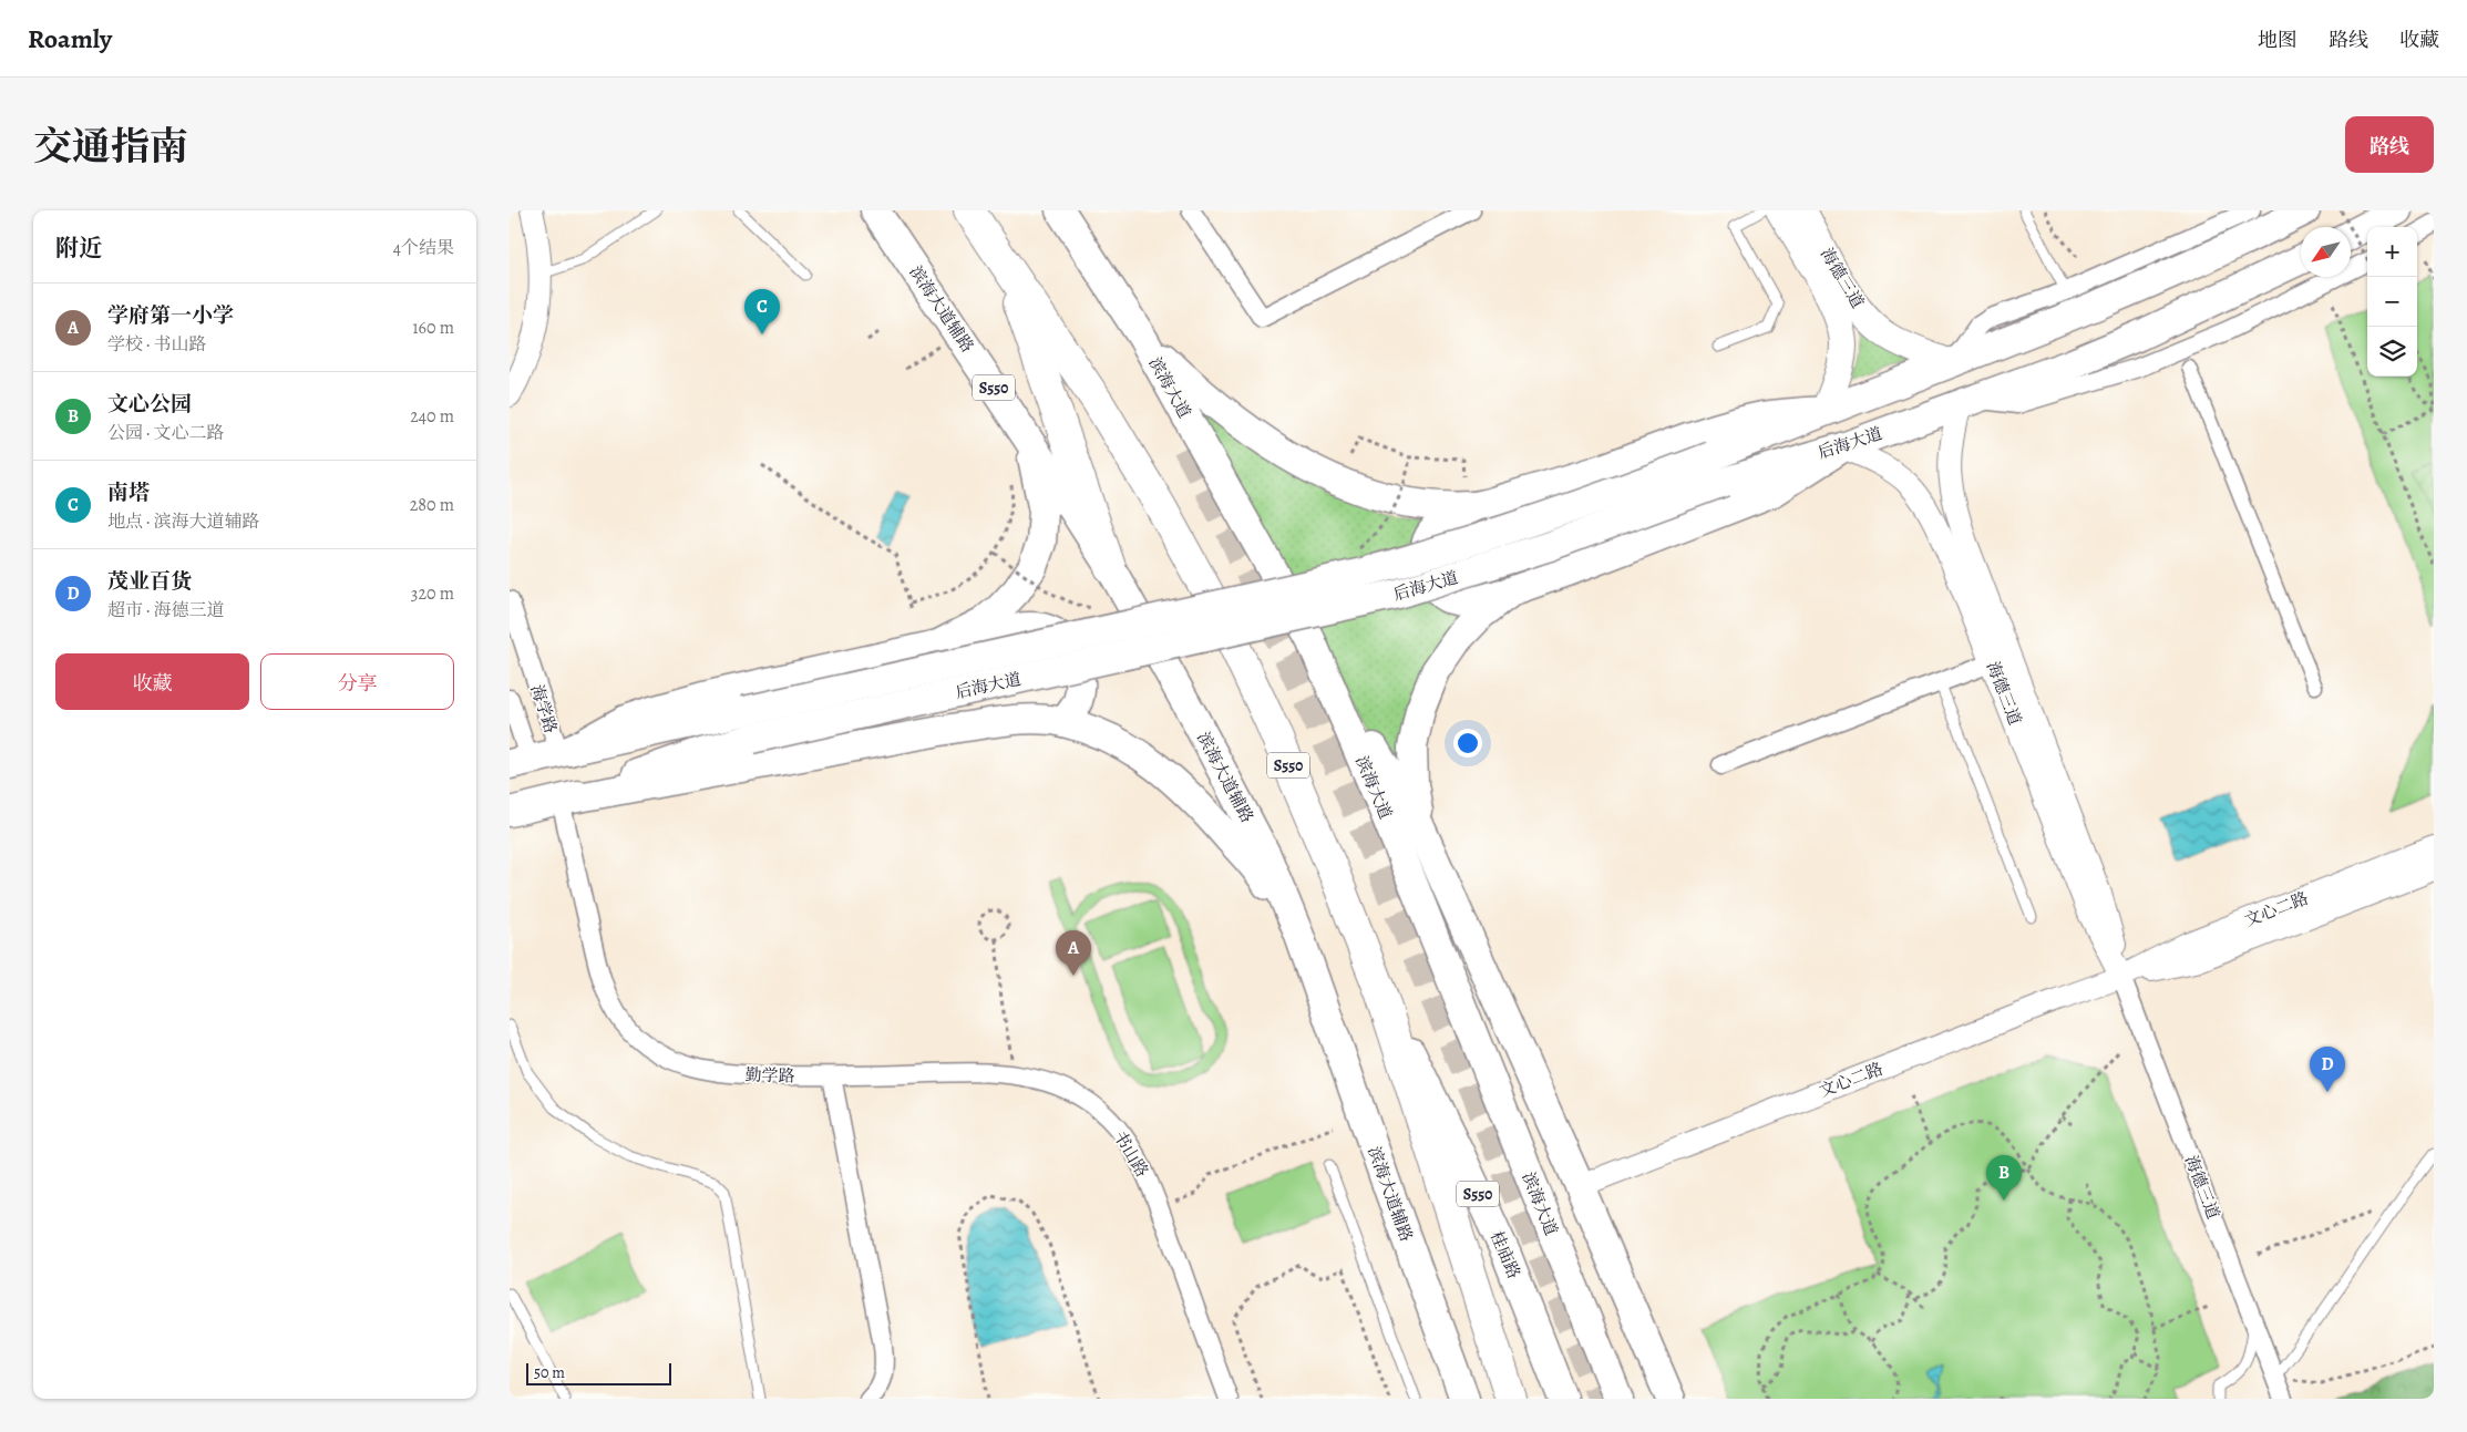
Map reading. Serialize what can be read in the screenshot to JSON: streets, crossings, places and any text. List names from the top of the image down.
{
  "streets": {
    "highway": ["S550"],
    "main road": [
      "海德三道",
      "滨海大道辅路",
      "滨海大道",
      "后海大道",
      "桂庙路"
    ],
    "street": [
      "海学路",
      "文心二路",
      "勤学路",
      "书山路"
    ]
  },
  "crossings": [
    ["海德三道", "后海大道"],
    ["海德三道", "文心二路"],
    ["S550", "桂庙路"],
    ["后海大道", "海学路"],
    ["后海大道", "勤学路"],
    ["勤学路", "书山路"]
  ],
  "scale_bar": "50 m",
  "north": "bottom left",
  "page": {
    "header": "Roamly",
    "nav": ["地图", "路线", "收藏"],
    "title": "交通指南",
    "buttons": [
      "路线",
      ["收藏", "分享"]
    ],
    "heading": ["附近", "4个结果"],
    "map_buttons": ["+", "−"],
    "list": [
      {
        "mark": "A",
        "name": "学府第一小学",
        "note": "学校 · 书山路",
        "value": "160 m"
      },
      {
        "mark": "B",
        "name": "文心公园",
        "note": "公园 · 文心二路",
        "value": "240 m"
      },
      {
        "mark": "C",
        "name": "南塔",
        "note": "地点 · 滨海大道辅路",
        "value": "280 m"
      },
      {
        "mark": "D",
        "name": "茂业百货",
        "note": "超市 · 海德三道",
        "value": "320 m"
      }
    ],
    "pins": [
      "C",
      "A",
      "D",
      "B"
    ],
    "scale": "50 m"
  }
}
